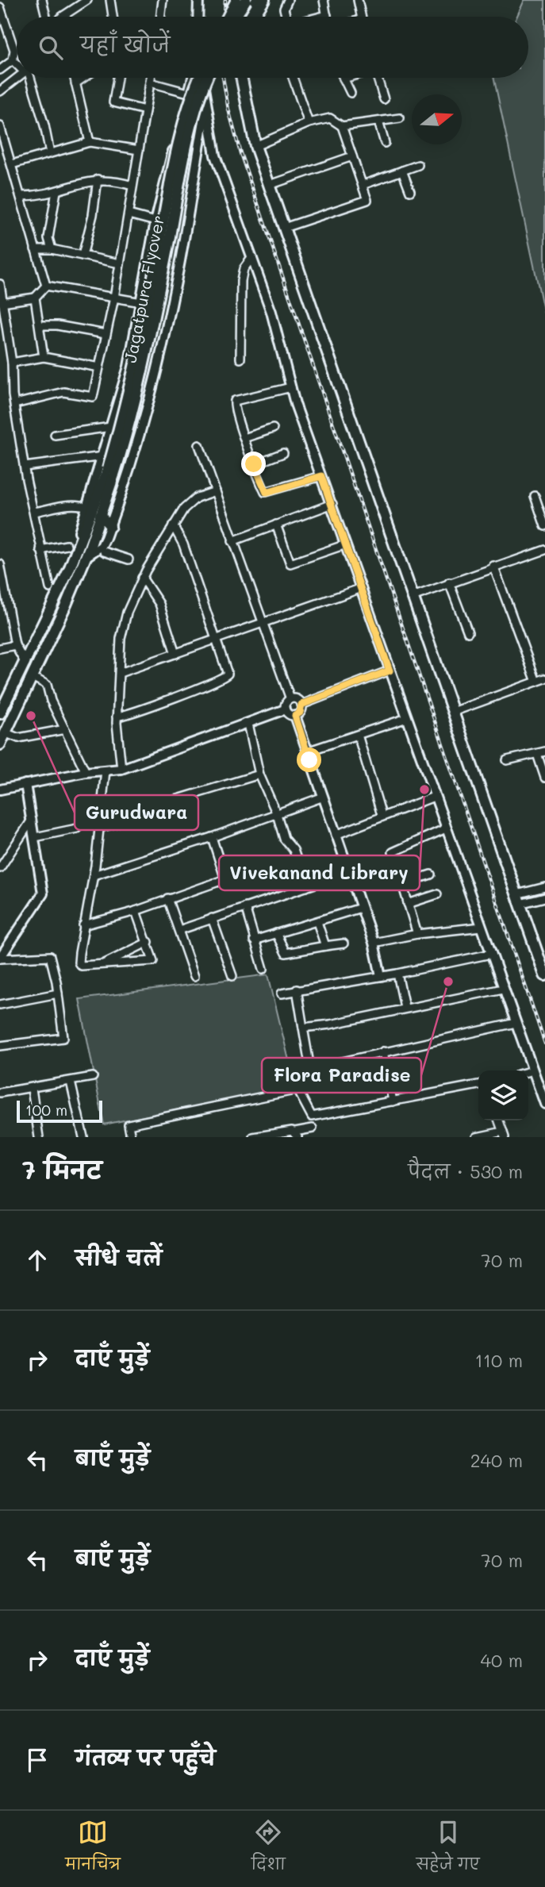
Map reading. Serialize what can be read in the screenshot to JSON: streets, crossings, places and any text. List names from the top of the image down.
{
  "streets": {
    "main road": ["Jagatpura Flyover"]
  },
  "places": ["Gurudwara", "Vivekanand Library", "Flora Paradise"],
  "scale_bar": "100 m",
  "north": "right",
  "page": {
    "search": "यहाँ खोजें",
    "scale": "100 m",
    "heading": ["7 मिनट", "पैदल · 530 m"],
    "list": [
      ["सीधे चलें", "70 m"],
      ["दाएँ मुड़ें", "110 m"],
      ["बाएँ मुड़ें", "240 m"],
      ["बाएँ मुड़ें", "70 m"],
      ["दाएँ मुड़ें", "40 m"],
      "गंतव्य पर पहुँचे"
    ],
    "nav": ["मानचित्र", "दिशा", "सहेजे गए"]
  }
}
